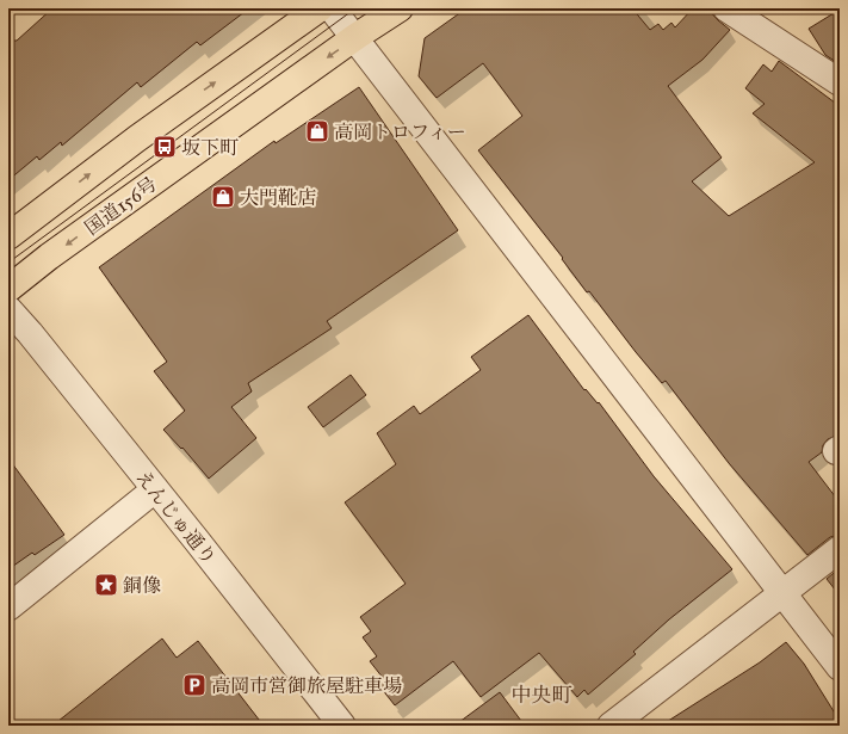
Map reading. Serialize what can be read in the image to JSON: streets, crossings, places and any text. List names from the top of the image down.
{
  "streets": {
    "highway": ["国道156号"],
    "street": ["えんじゅ通り"]
  },
  "districts": ["中央町"],
  "places": {
    "shop": ["高岡トロフィー", "大門靴店"],
    "bus stop": ["坂下町"],
    "place": ["銅像"],
    "parking": ["高岡市営御旅屋駐車場"]
  }
}
